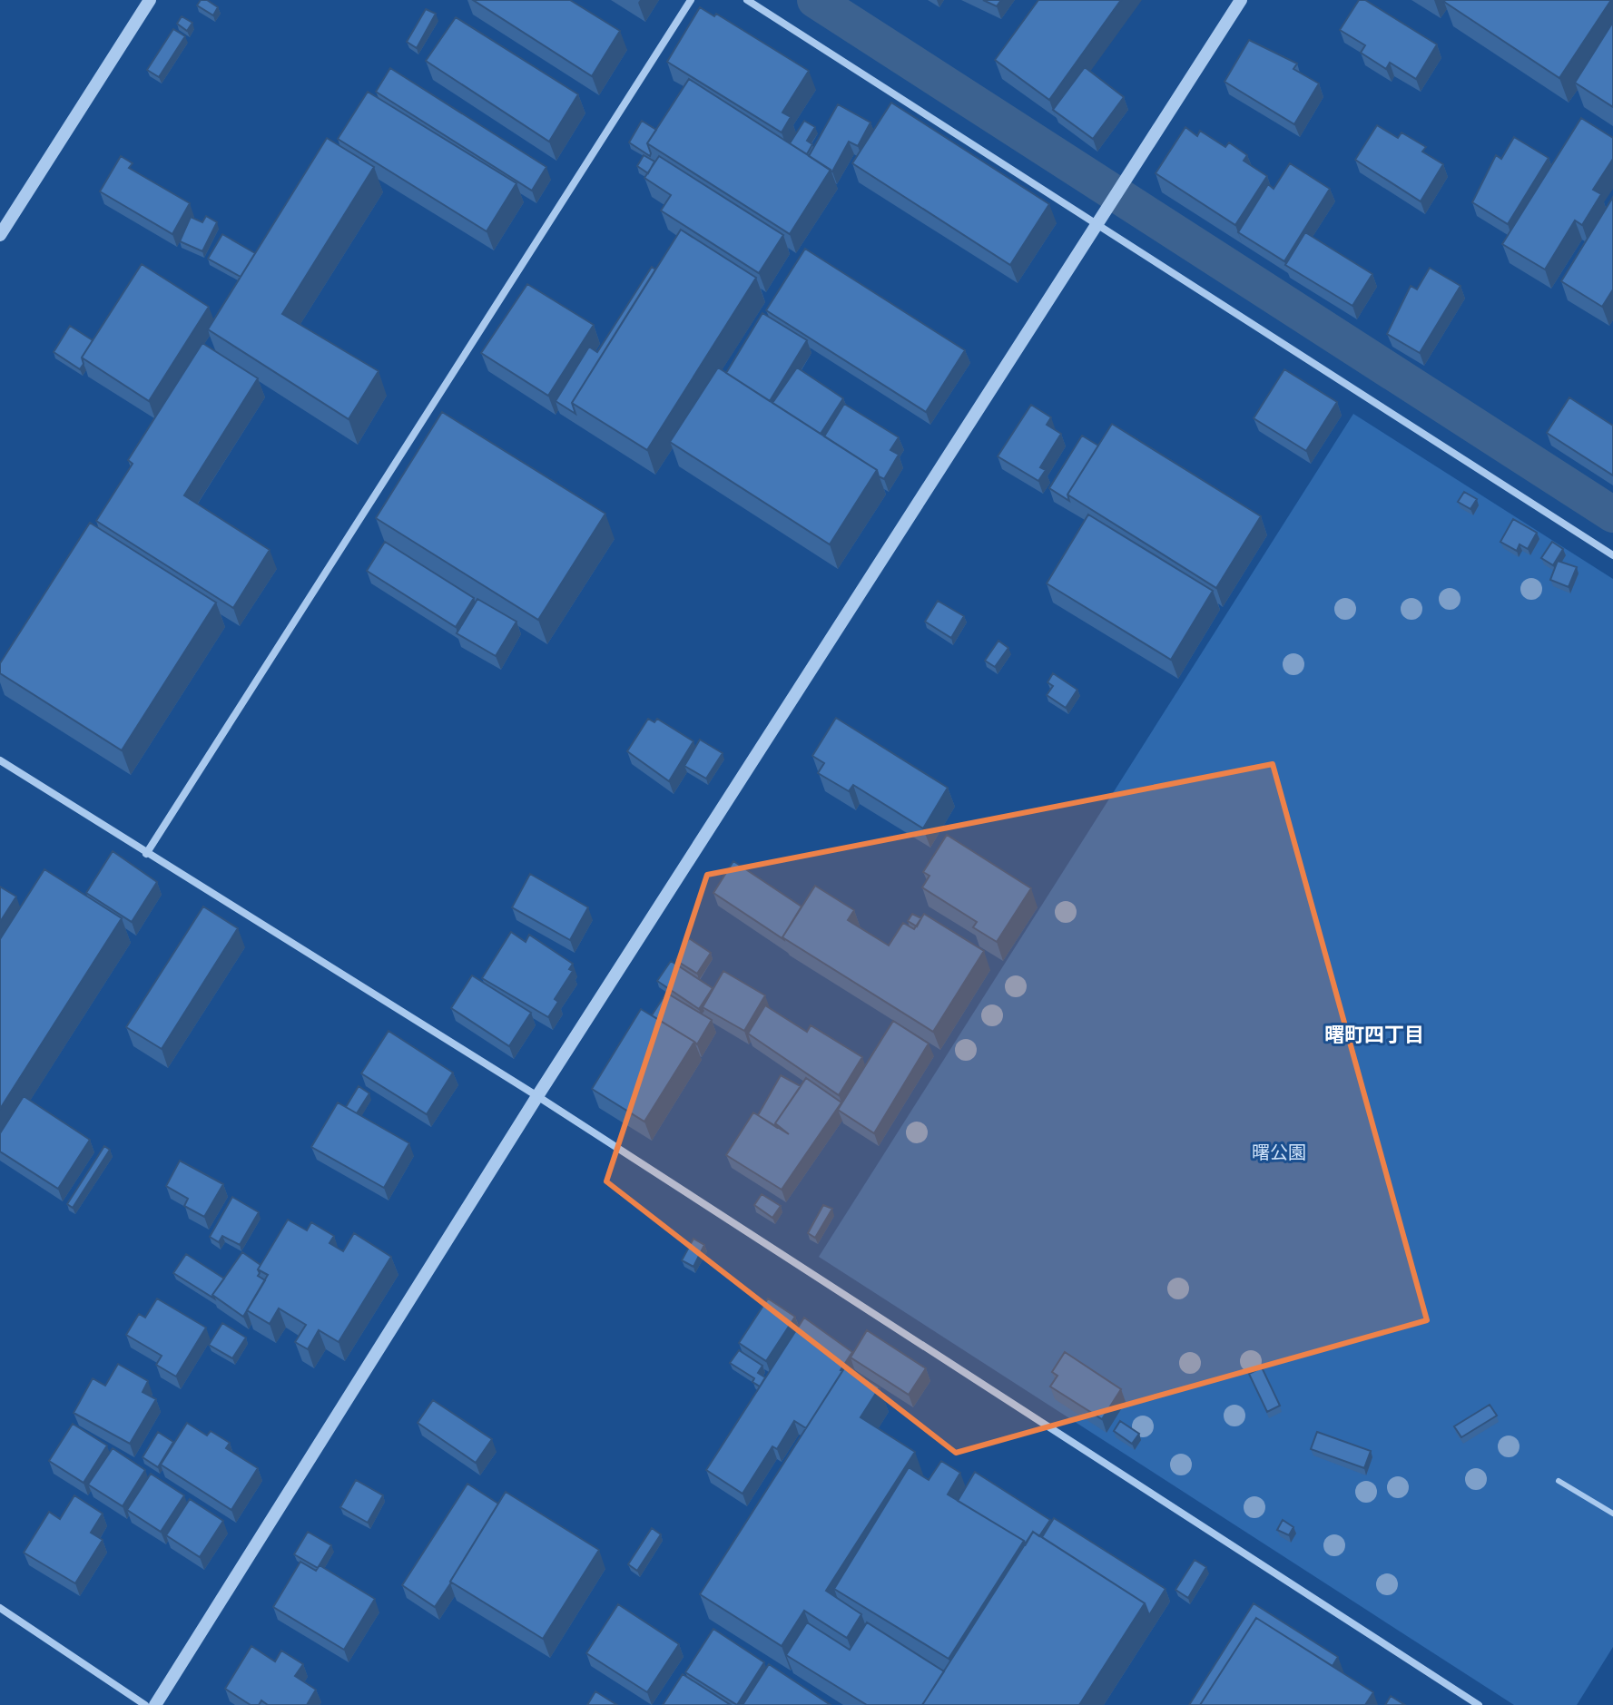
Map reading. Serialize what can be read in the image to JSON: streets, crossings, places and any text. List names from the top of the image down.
{
  "districts": ["曙町四丁目"],
  "parks": ["曙公園"]
}
